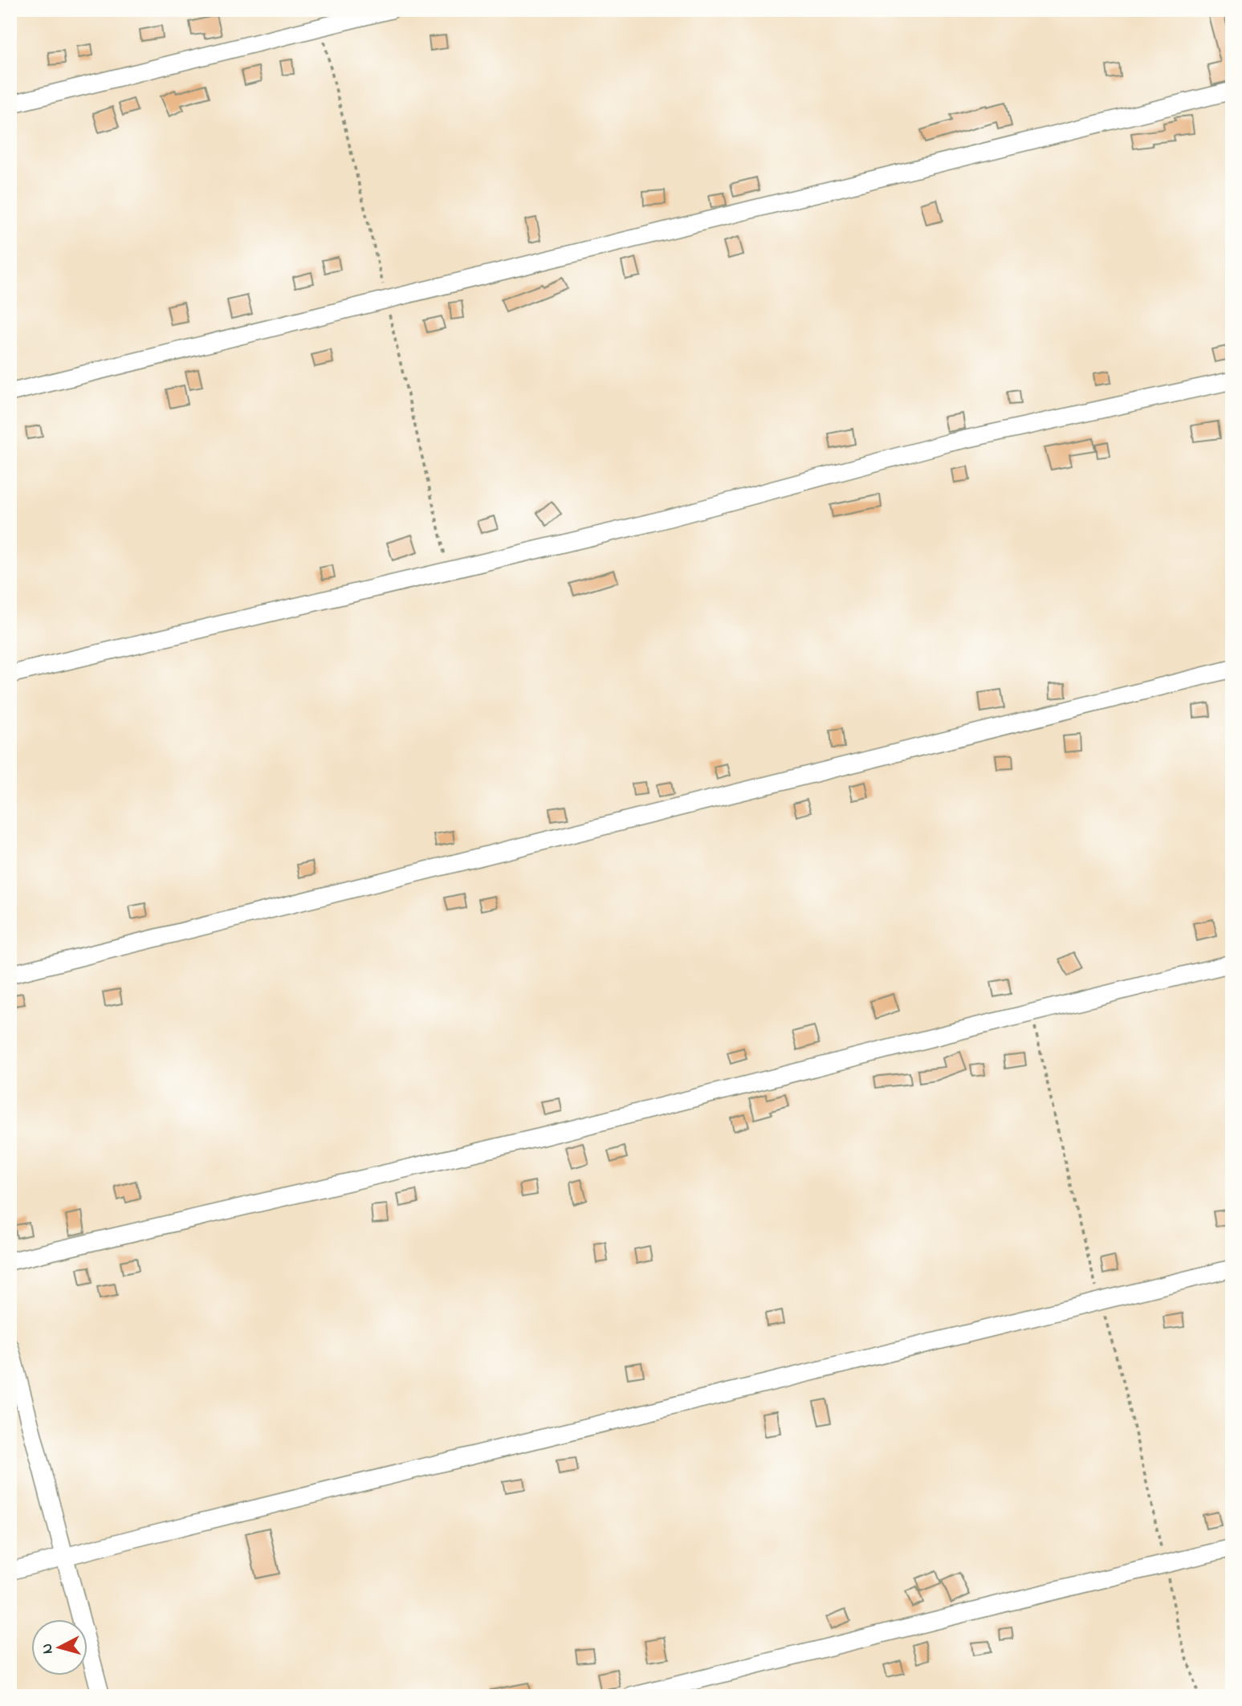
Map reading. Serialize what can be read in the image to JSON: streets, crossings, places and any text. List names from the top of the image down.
{
  "north": "left"
}
